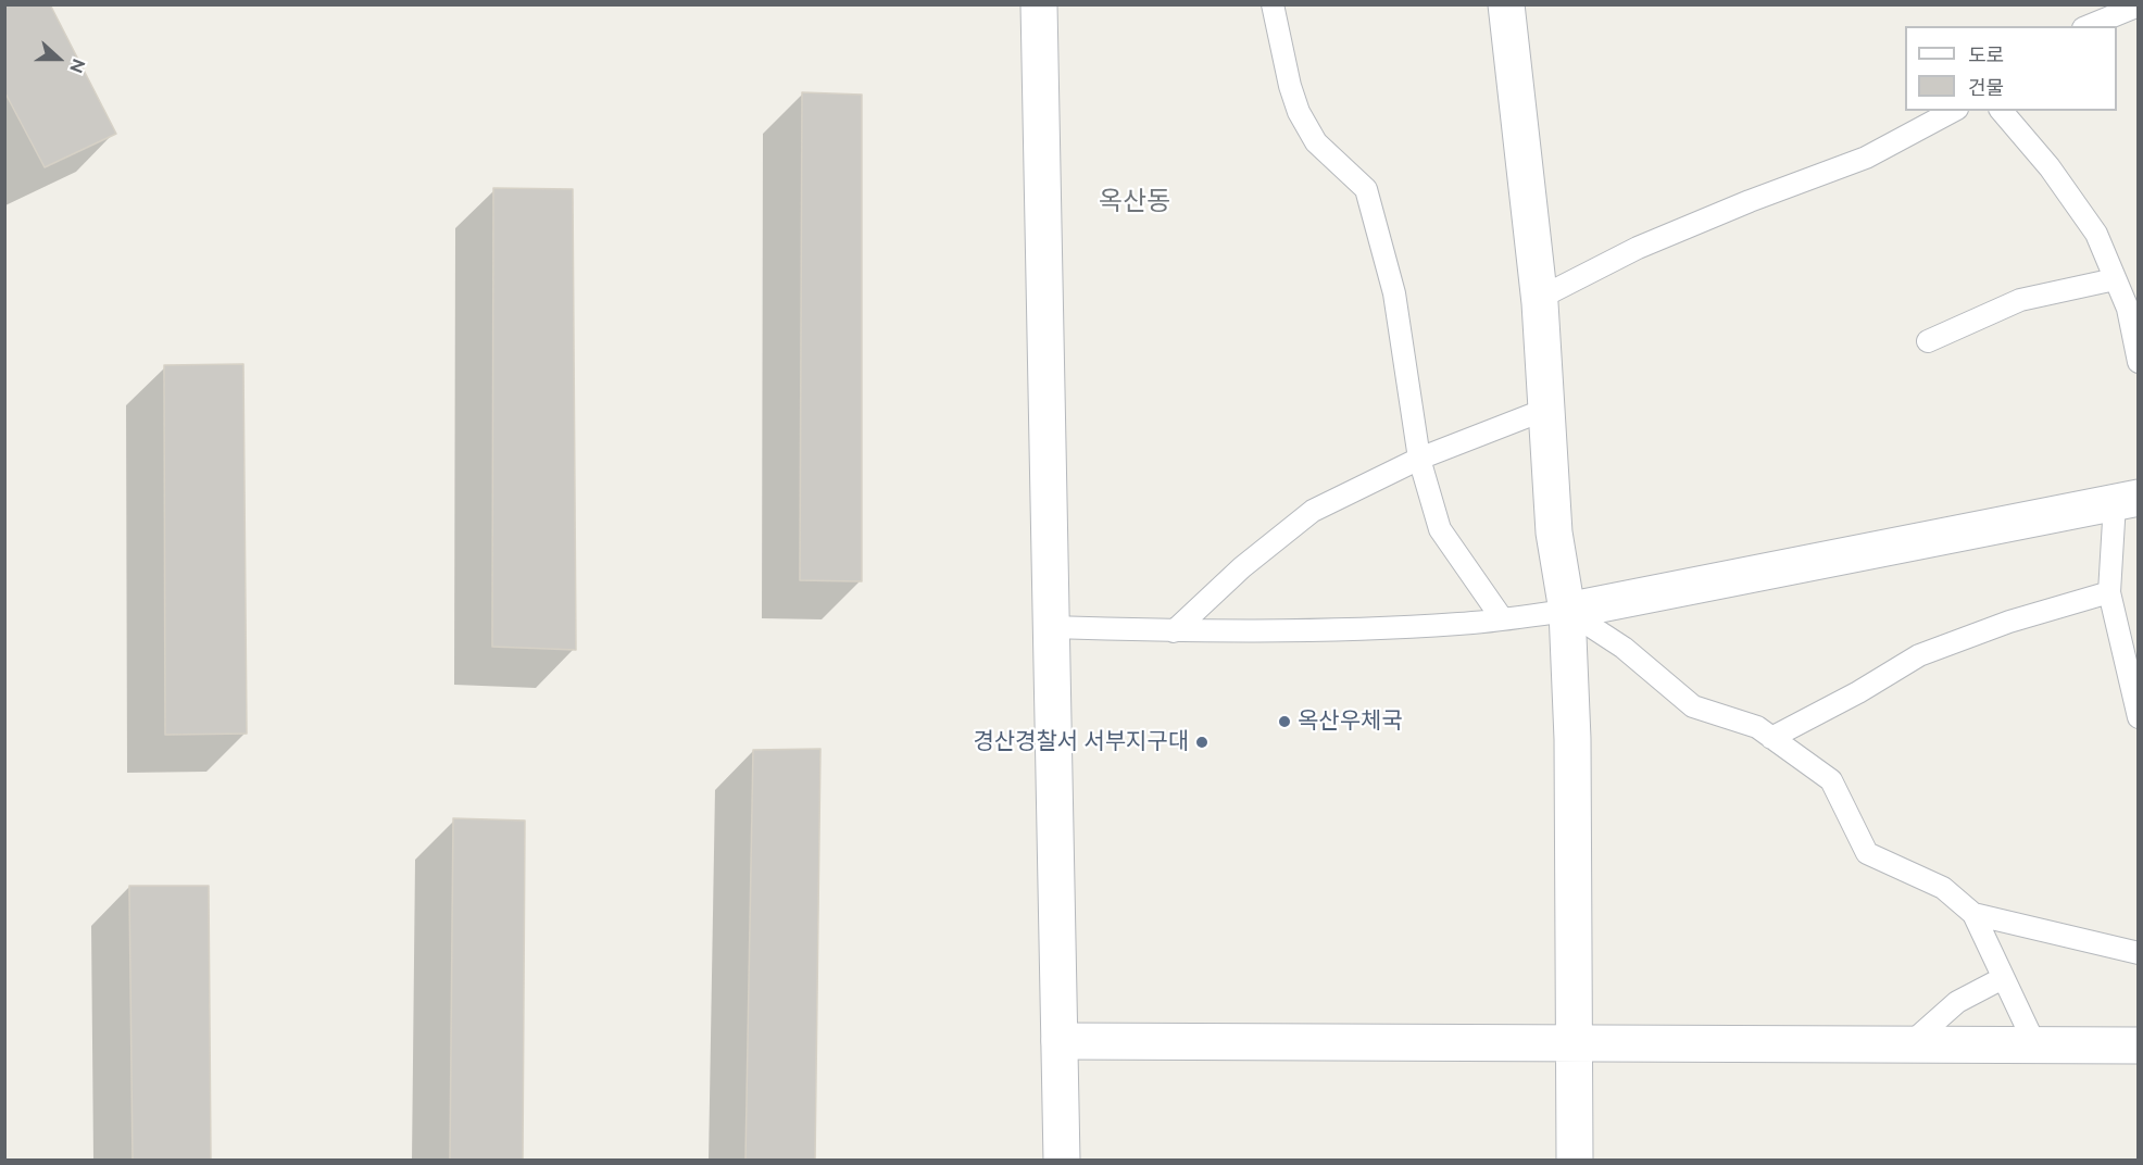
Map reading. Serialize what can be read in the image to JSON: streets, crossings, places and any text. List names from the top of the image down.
{
  "districts": ["옥산동"],
  "places": ["옥산우체국", "경산경찰서 서부지구대"],
  "legend": ["도로", "건물"],
  "north": "right"
}
